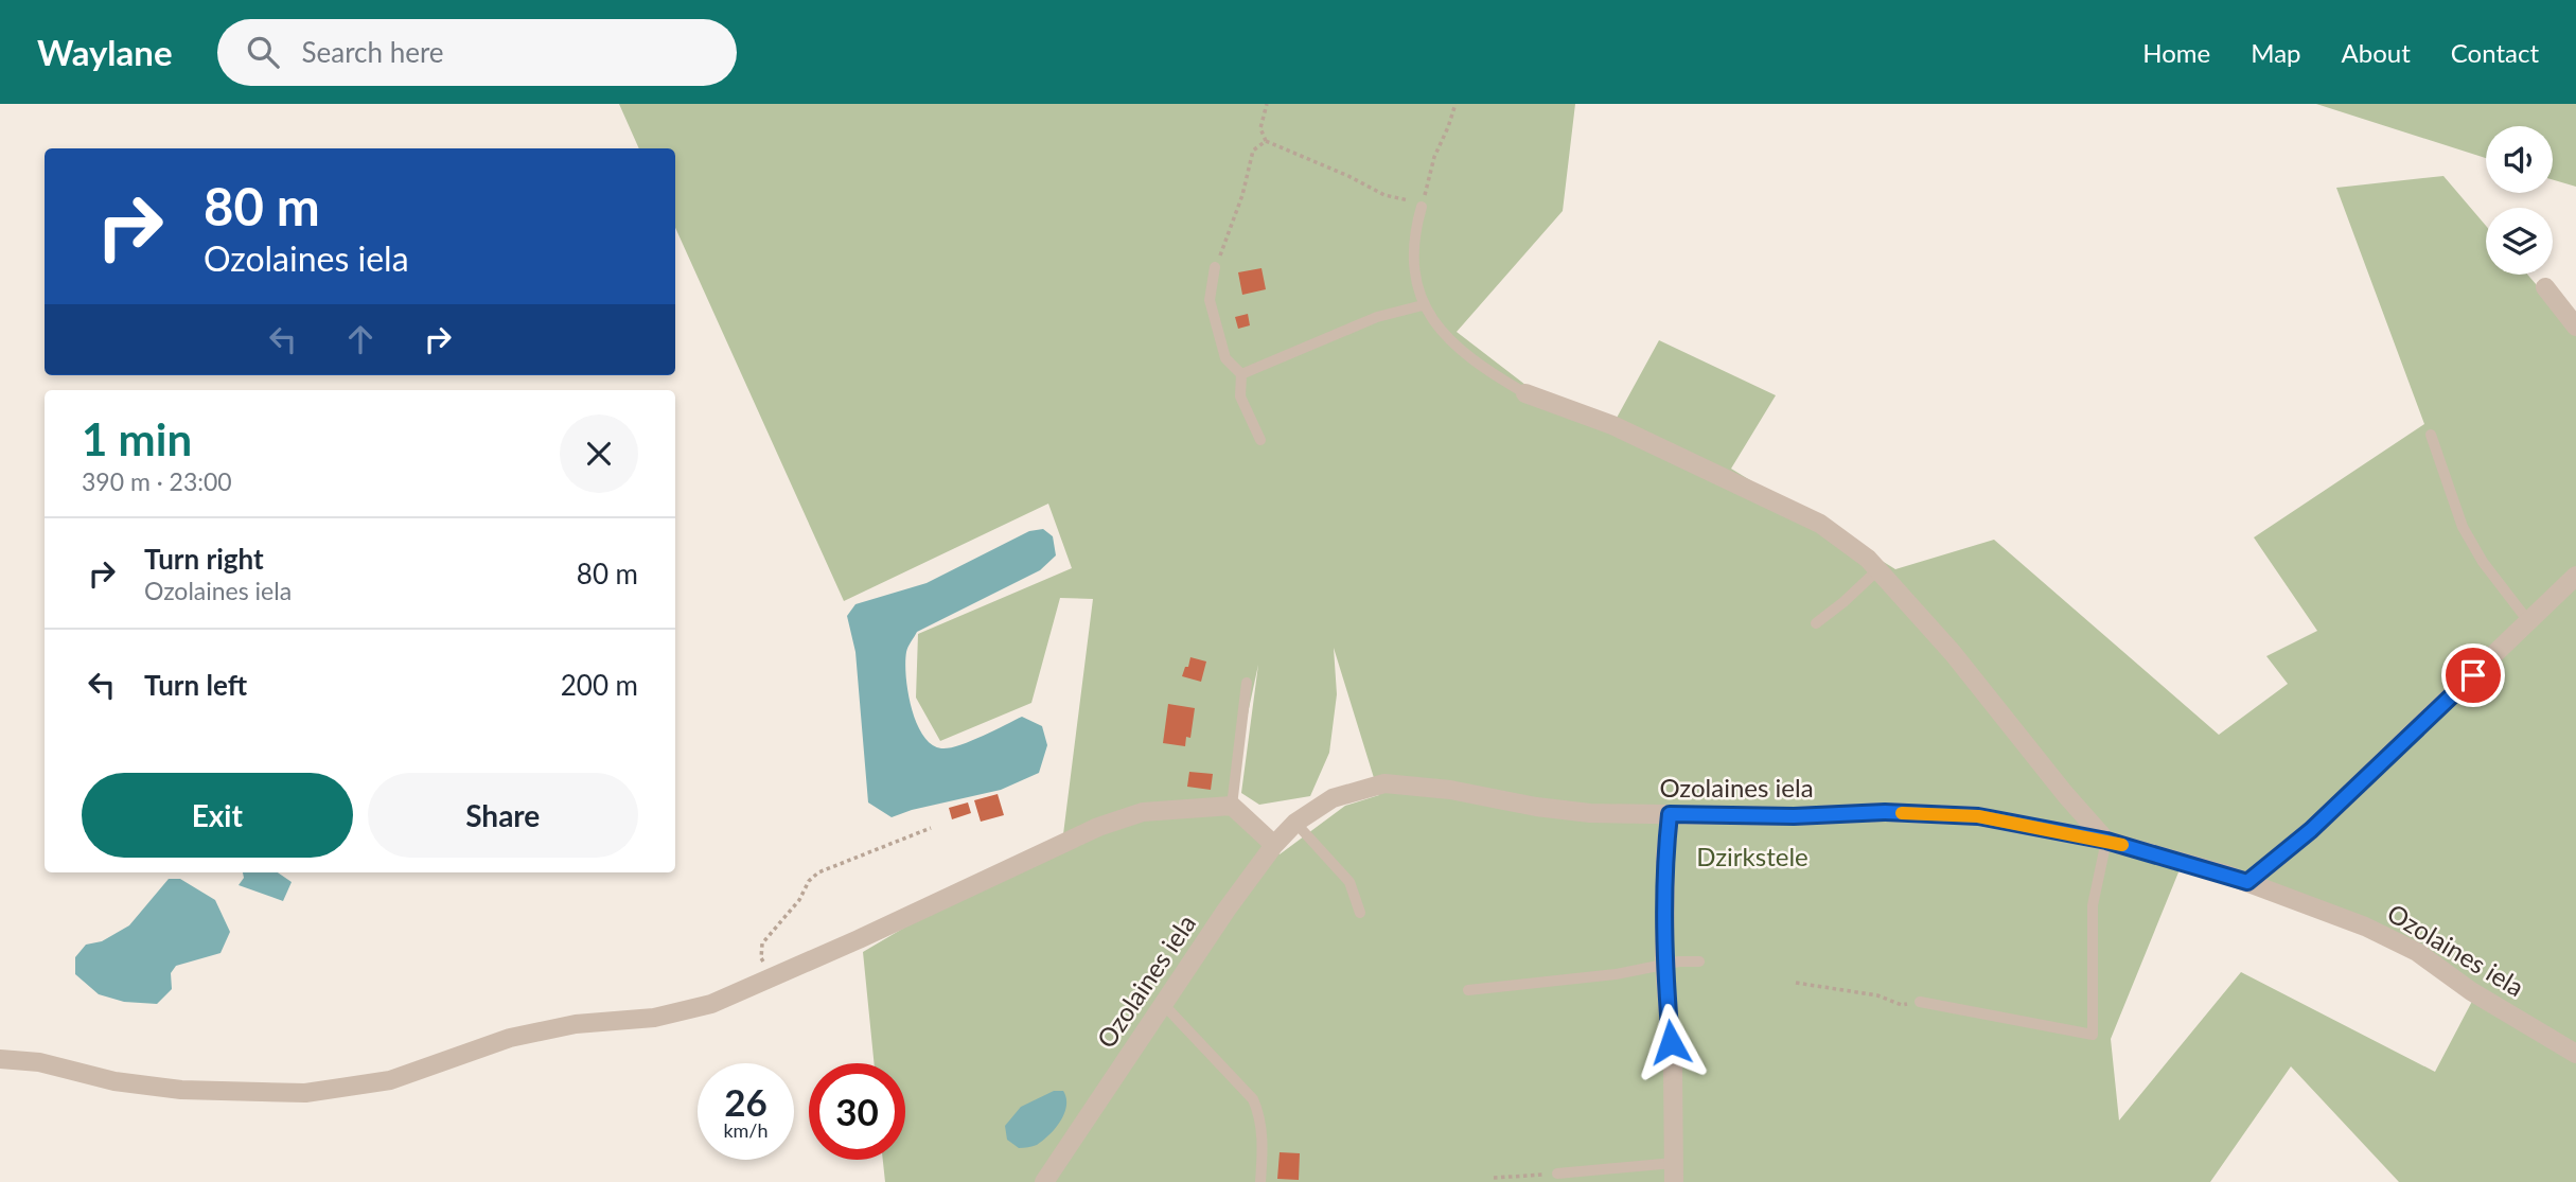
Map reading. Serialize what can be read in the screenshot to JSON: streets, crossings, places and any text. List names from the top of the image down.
{
  "streets": {
    "street": ["Ozolaines iela"]
  },
  "parks": ["Dzirkstele"],
  "page": {
    "header": "Waylane",
    "search": "Search here",
    "nav": [
      "Home",
      "Map",
      "About",
      "Contact"
    ],
    "turn": ["80 m", "Ozolaines iela"],
    "heading": ["1 min", "390 m · 23:00"],
    "list": [
      {
        "name": "Turn right",
        "note": "Ozolaines iela",
        "value": "80 m"
      },
      {
        "name": "Turn left",
        "value": "200 m"
      }
    ],
    "buttons": ["Exit", "Share"],
    "speed": "26 km/h",
    "limit": "30"
  }
}
